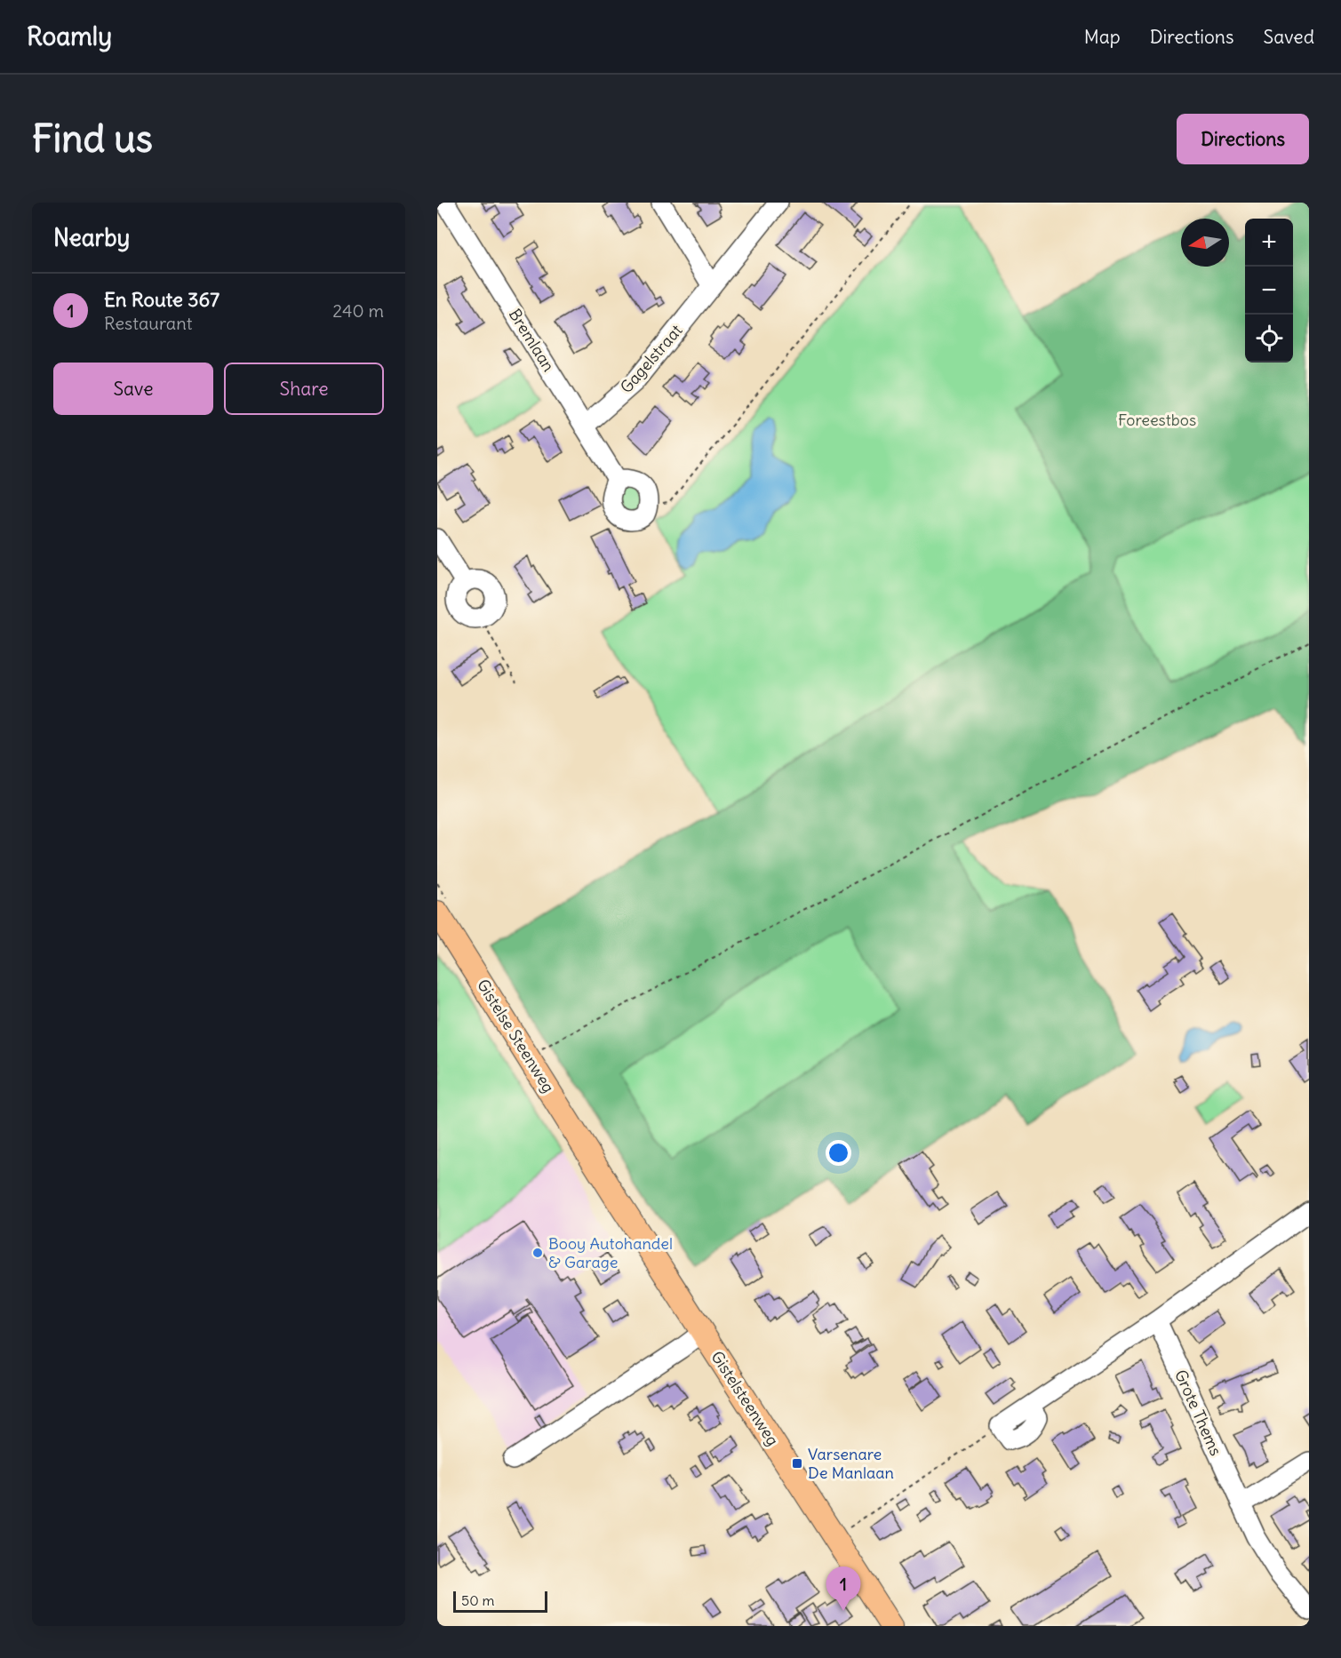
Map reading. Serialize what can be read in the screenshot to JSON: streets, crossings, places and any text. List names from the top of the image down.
{
  "streets": {
    "main road": ["Gistelse Steenweg", "Gistelsteenweg"],
    "street": ["Bremlaan", "Gagelstraat", "Grote Thems"]
  },
  "crossings": [
    ["Bremlaan", "Gagelstraat"],
    ["Gistelse Steenweg", "Gistelsteenweg"]
  ],
  "parks": ["Foreestbos"],
  "places": {
    "other": ["Booy Autohandel & Garage"],
    "transit": ["Varsenare De Manlaan"]
  },
  "scale_bar": "50 m",
  "north": "left",
  "page": {
    "header": "Roamly",
    "nav": ["Map", "Directions", "Saved"],
    "buttons": [
      "Directions",
      ["Save", "Share"]
    ],
    "title": "Find us",
    "heading": "Nearby",
    "map_buttons": ["+", "−"],
    "list": [
      {
        "mark": "1",
        "name": "En Route 367",
        "note": "Restaurant",
        "value": "240 m"
      }
    ],
    "pins": "1",
    "scale": "50 m"
  }
}
